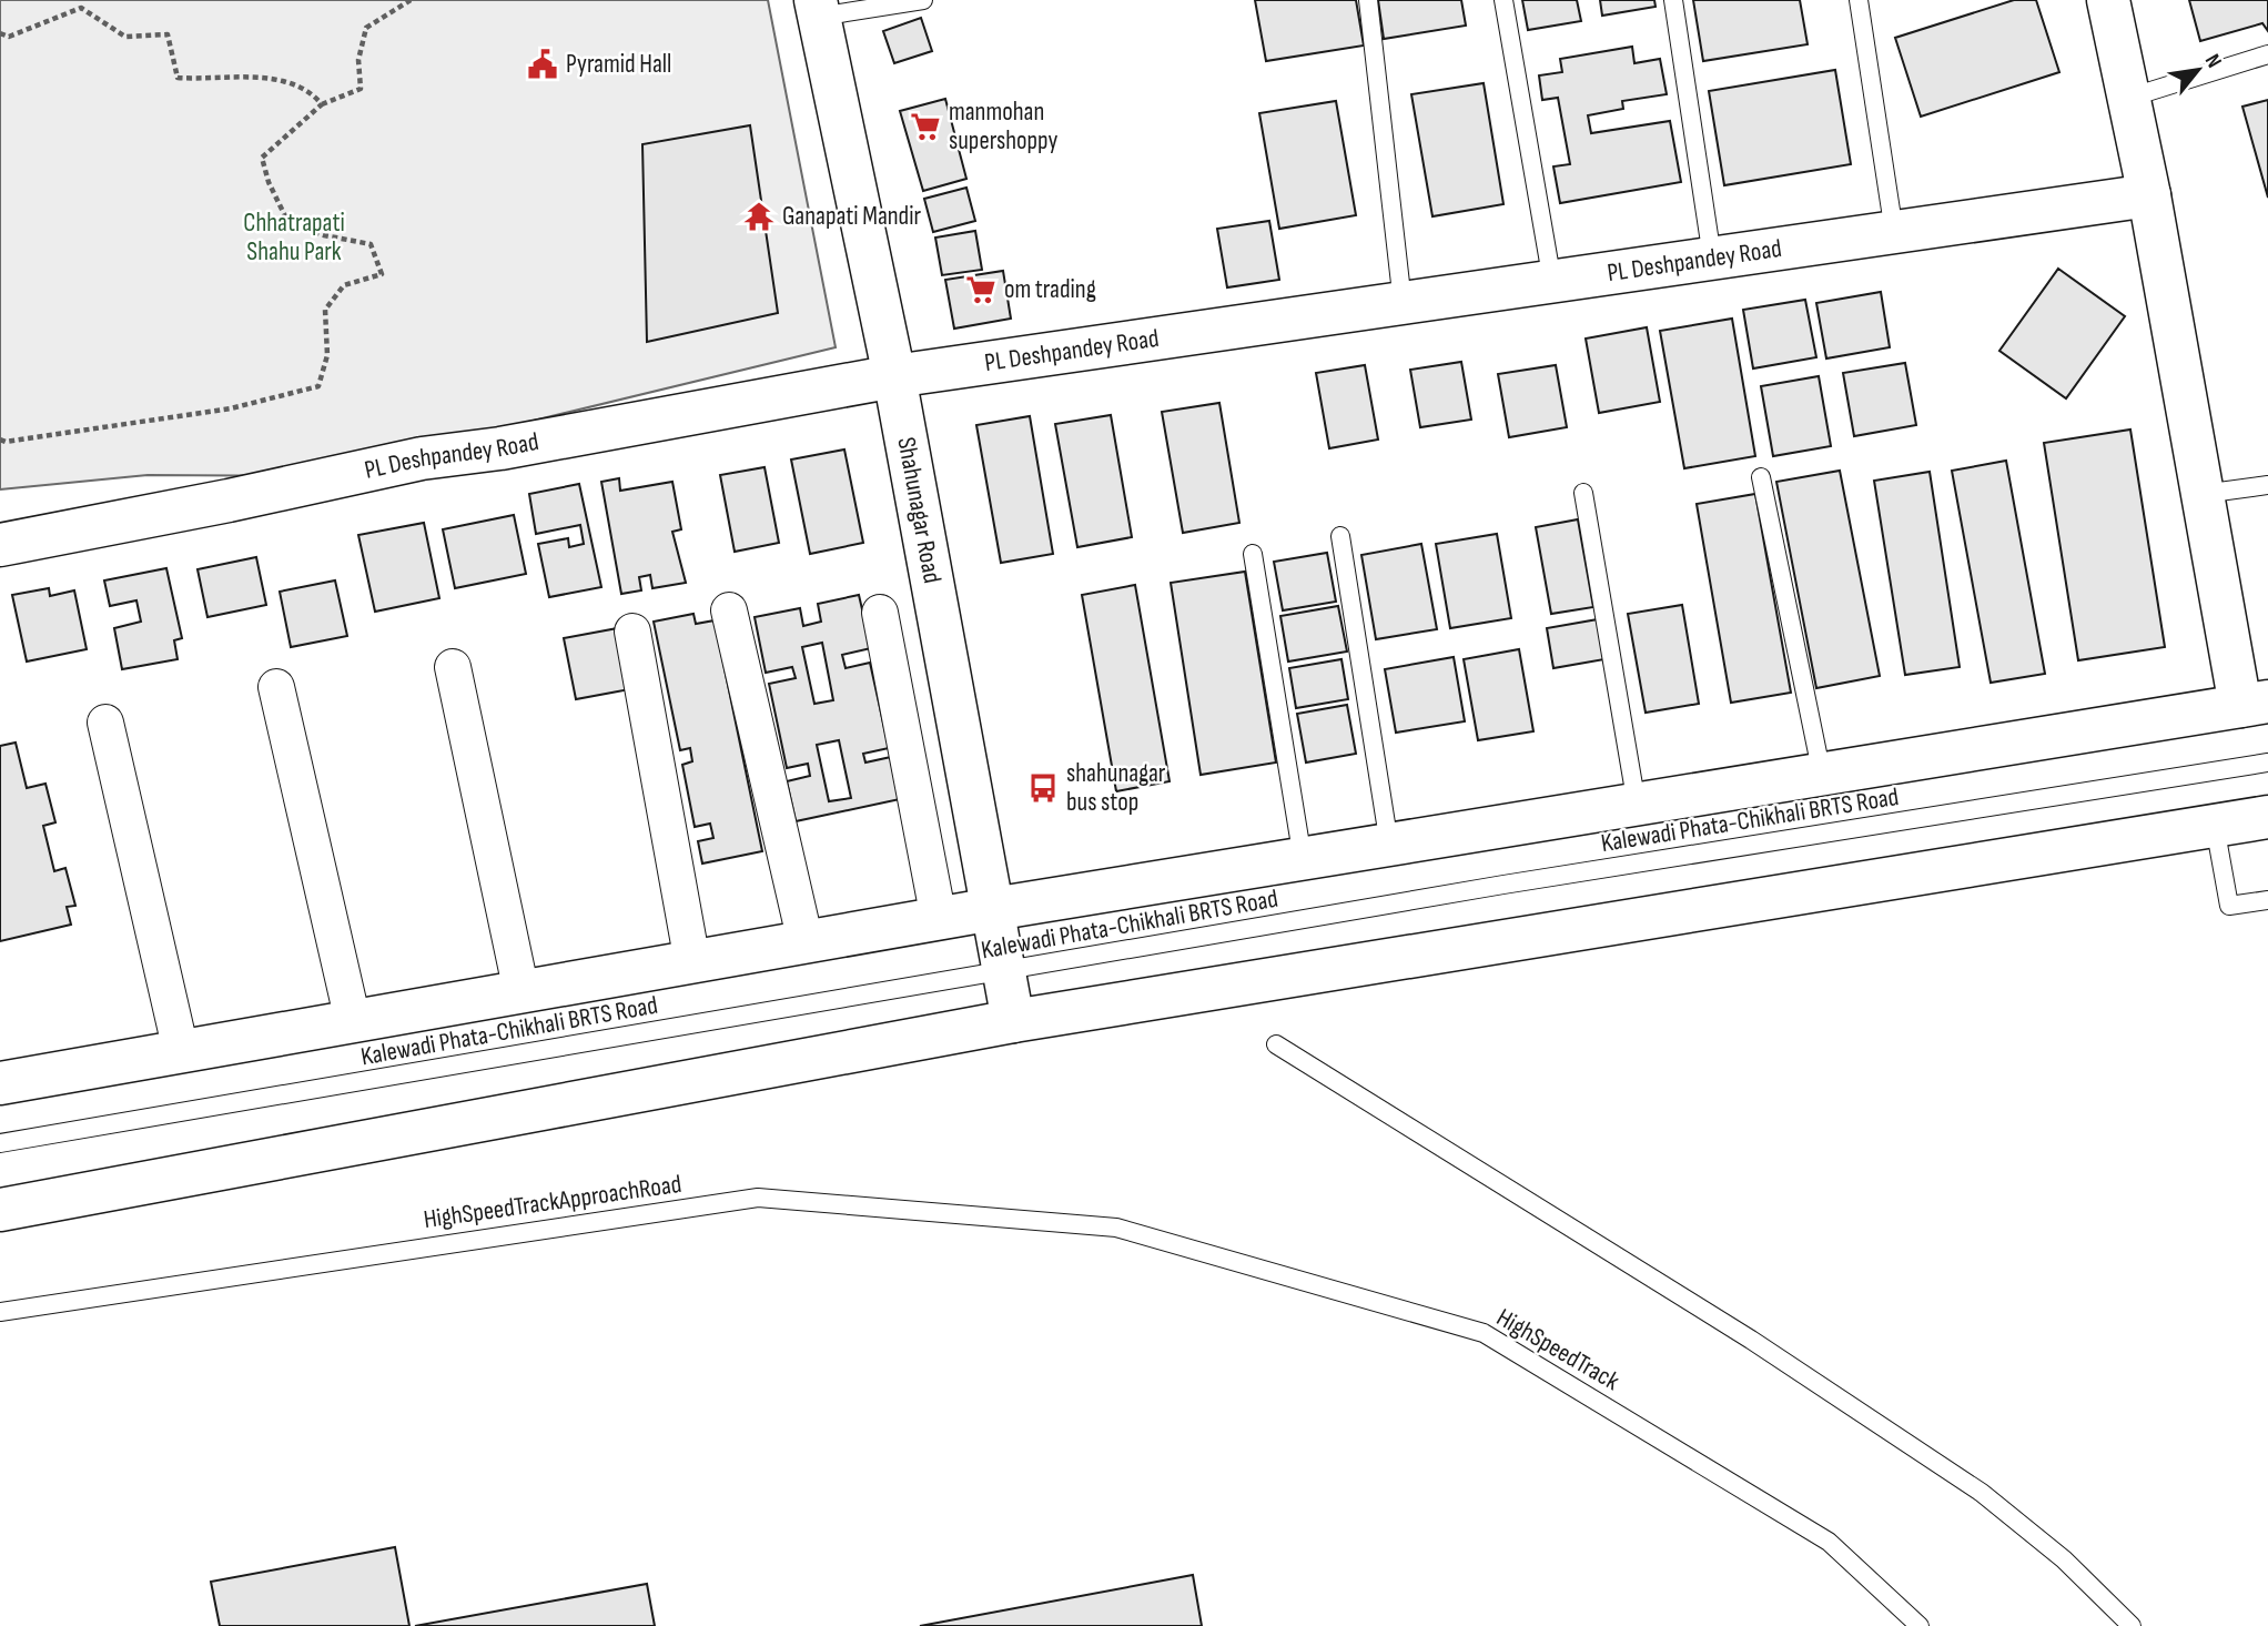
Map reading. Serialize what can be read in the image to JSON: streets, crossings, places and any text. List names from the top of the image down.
{
  "streets": {
    "main road": ["PL Deshpandey Road", "Shahunagar Road"],
    "lane": ["Kalewadi Phata-Chikhali BRTS Road", "HighSpeedTrackApproachRoad", "HighSpeedTrack"]
  },
  "crossings": [
    ["PL Deshpandey Road", "Shahunagar Road"],
    ["Shahunagar Road", "Kalewadi Phata-Chikhali BRTS Road"],
    ["HighSpeedTrackApproachRoad", "HighSpeedTrack"]
  ],
  "parks": ["Chhatrapati Shahu Park"],
  "places": {
    "public building": ["Pyramid Hall"],
    "supermarket": ["manmohan supershoppy", "om trading"],
    "temple": ["Ganapati Mandir"],
    "bus stop": ["shahunagar bus stop"]
  },
  "north": "top right"
}
